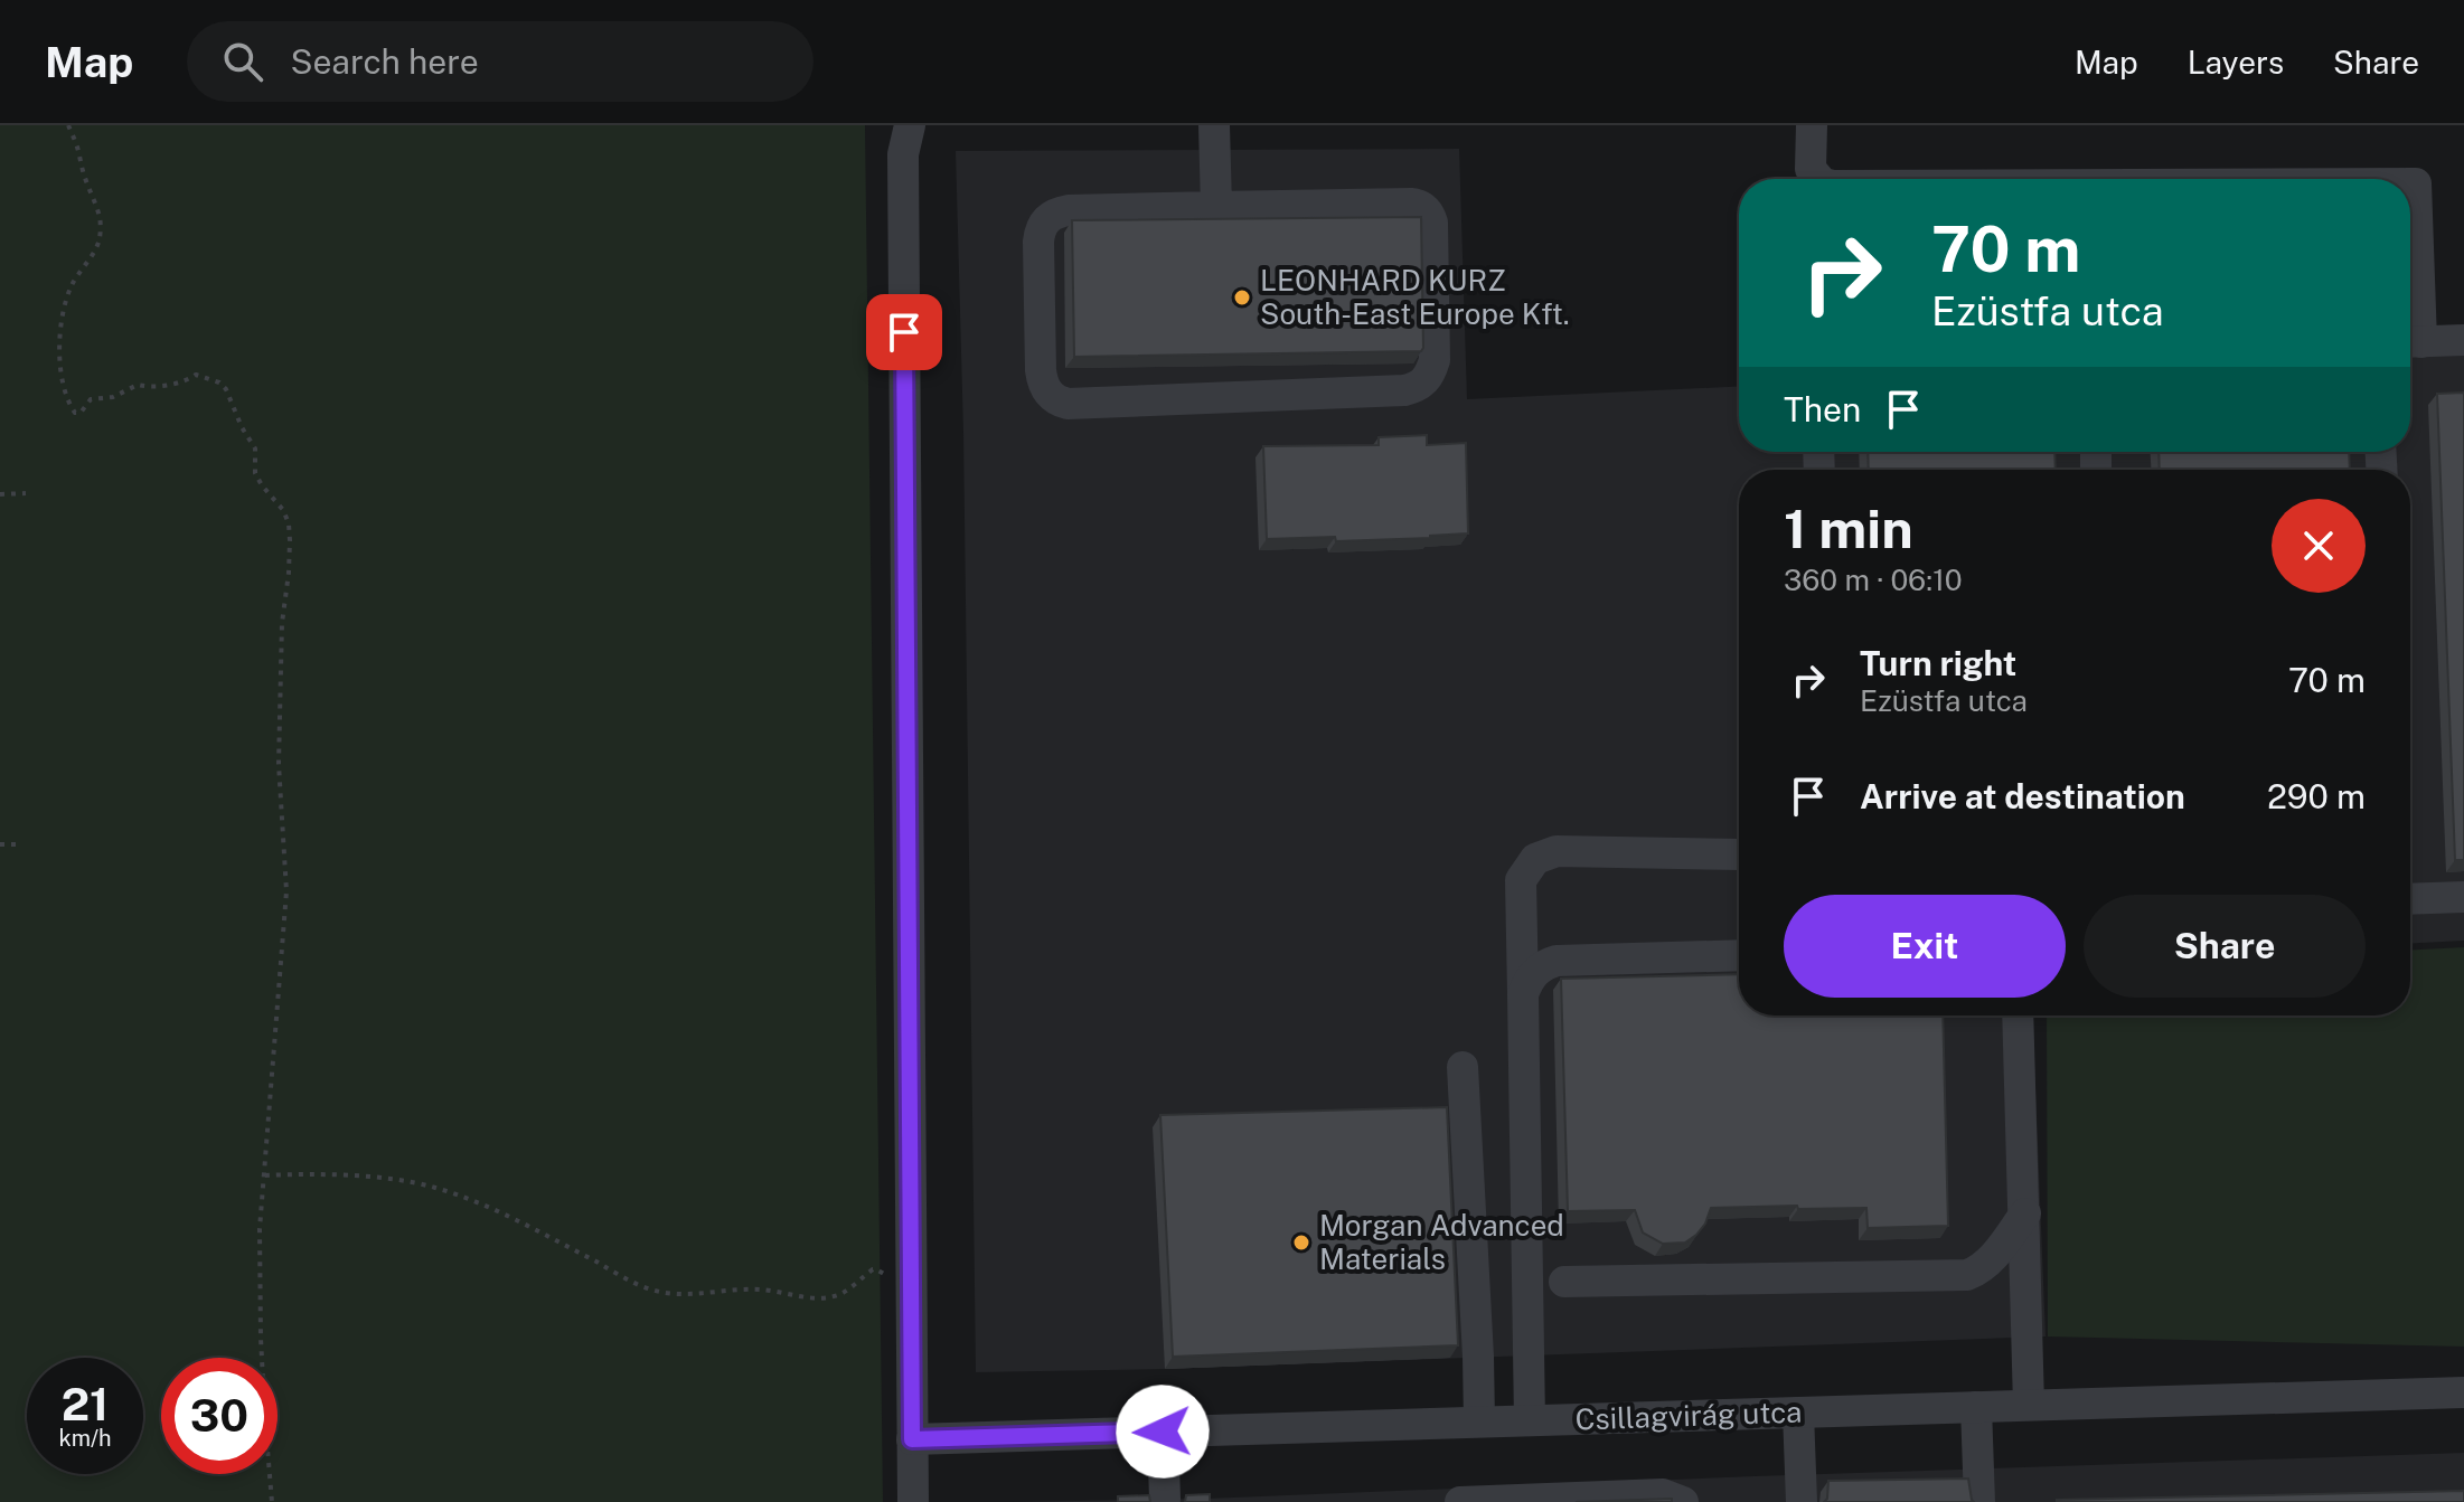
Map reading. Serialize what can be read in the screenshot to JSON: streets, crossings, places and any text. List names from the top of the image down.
{
  "streets": {
    "street": ["Csillagvirág utca"]
  },
  "places": ["LEONHARD KURZ South-East Europe Kft.", "Morgan Advanced Materials"],
  "page": {
    "header": "Map",
    "search": "Search here",
    "nav": ["Map", "Layers", "Share"],
    "turn": ["70 m", "Ezüstfa utca"],
    "then": "Then",
    "heading": ["1 min", "360 m · 06:10"],
    "list": [
      {
        "name": "Turn right",
        "note": "Ezüstfa utca",
        "value": "70 m"
      },
      {
        "name": "Arrive at destination",
        "value": "290 m"
      }
    ],
    "buttons": ["Exit", "Share"],
    "speed": "21 km/h",
    "limit": "30"
  }
}
